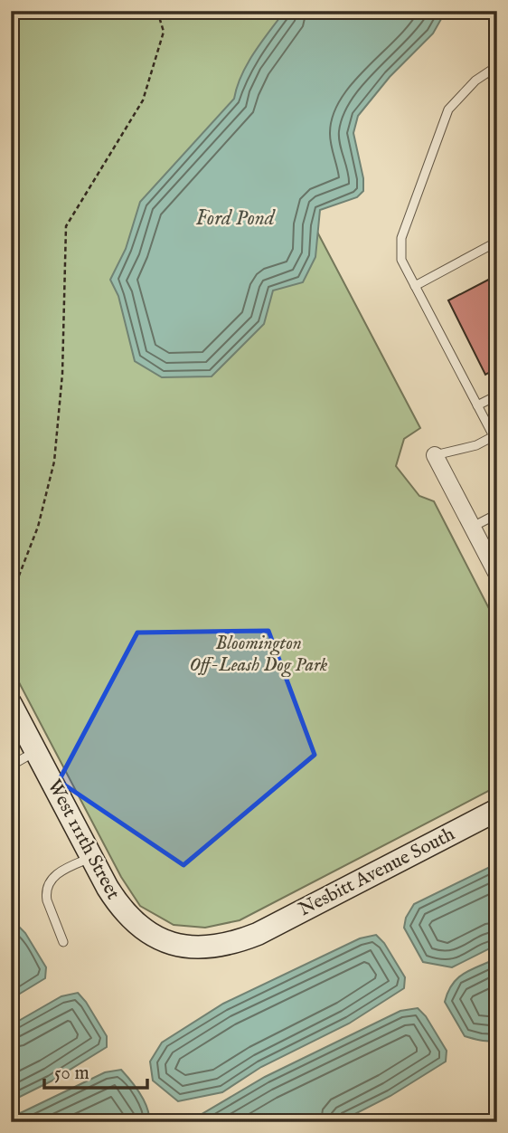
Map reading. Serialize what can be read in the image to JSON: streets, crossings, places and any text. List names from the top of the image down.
{
  "streets": {
    "street": ["West 111th Street", "Nesbitt Avenue South"]
  },
  "crossings": [
    ["West 111th Street", "Nesbitt Avenue South"]
  ],
  "water": ["Ford Pond"],
  "parks": ["Bloomington Off-Leash Dog Park"],
  "scale_bar": "50 m"
}
